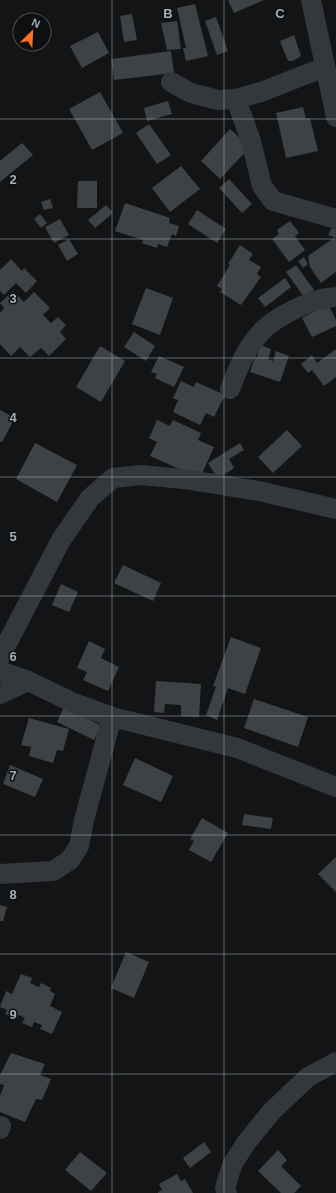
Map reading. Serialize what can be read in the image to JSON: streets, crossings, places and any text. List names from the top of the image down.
{
  "north": "top right",
  "grid": {
    "columns": ["B", "C"],
    "rows": [
      "2",
      "3",
      "4",
      "5",
      "6",
      "7",
      "8",
      "9"
    ]
  }
}
